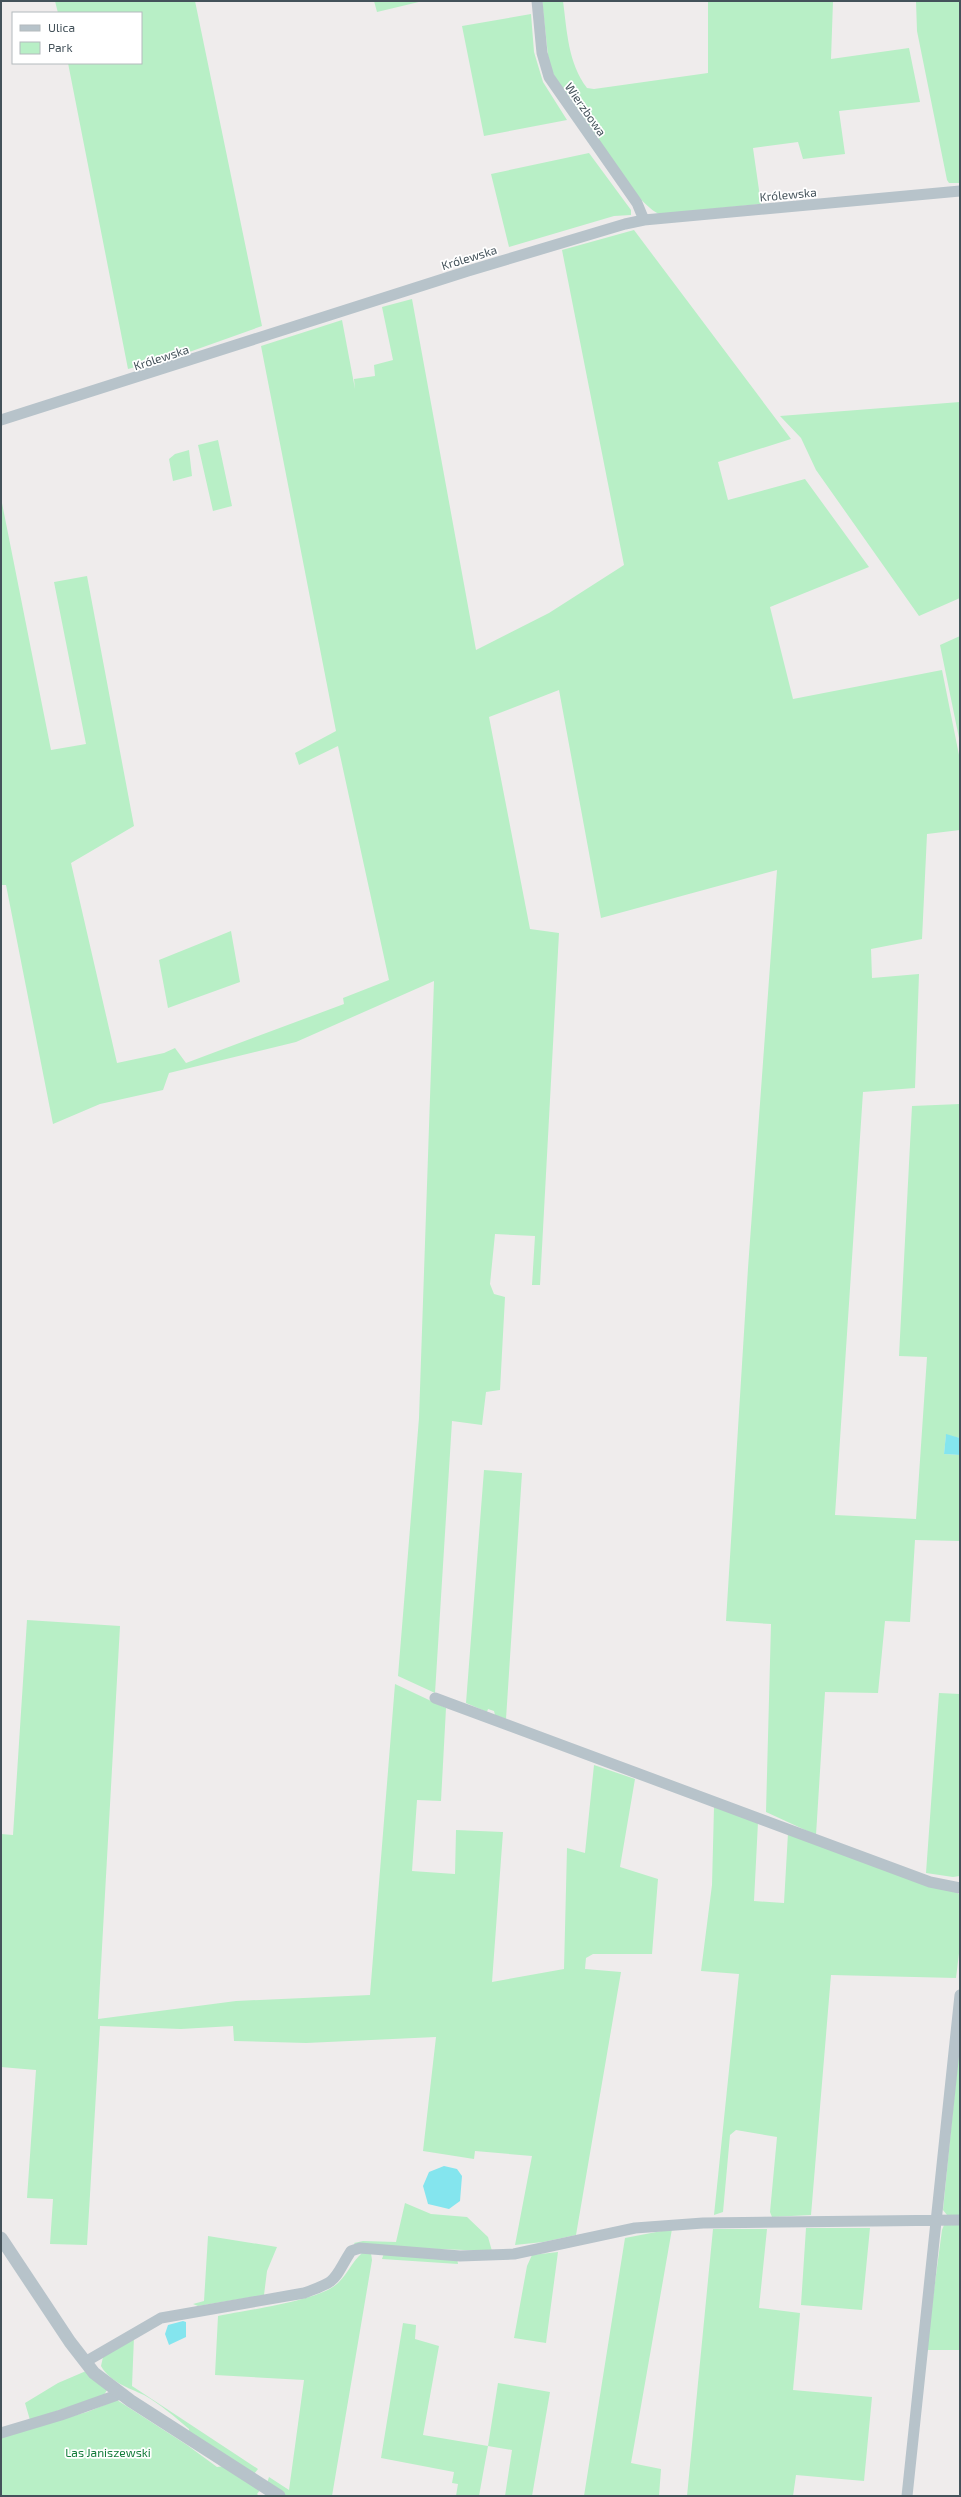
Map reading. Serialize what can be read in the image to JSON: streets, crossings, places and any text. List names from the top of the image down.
{
  "streets": {
    "street": ["Wierzbowa", "Królewska"]
  },
  "crossings": [
    ["Wierzbowa", "Królewska"]
  ],
  "parks": ["Las Janiszewski"],
  "legend": ["Ulica", "Park"]
}
